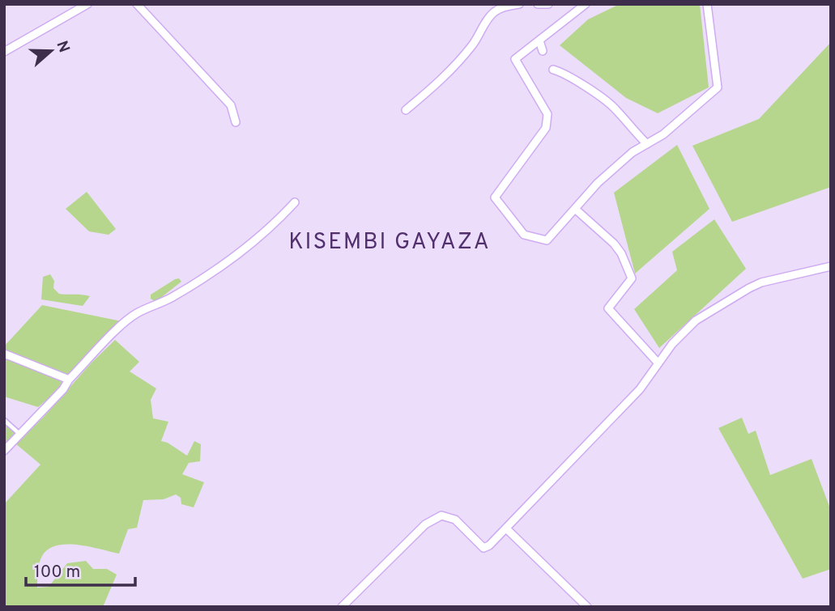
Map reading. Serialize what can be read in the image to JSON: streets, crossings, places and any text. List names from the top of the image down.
{
  "districts": ["KISEMBI GAYAZA"],
  "scale_bar": "100 m",
  "north": "right"
}
